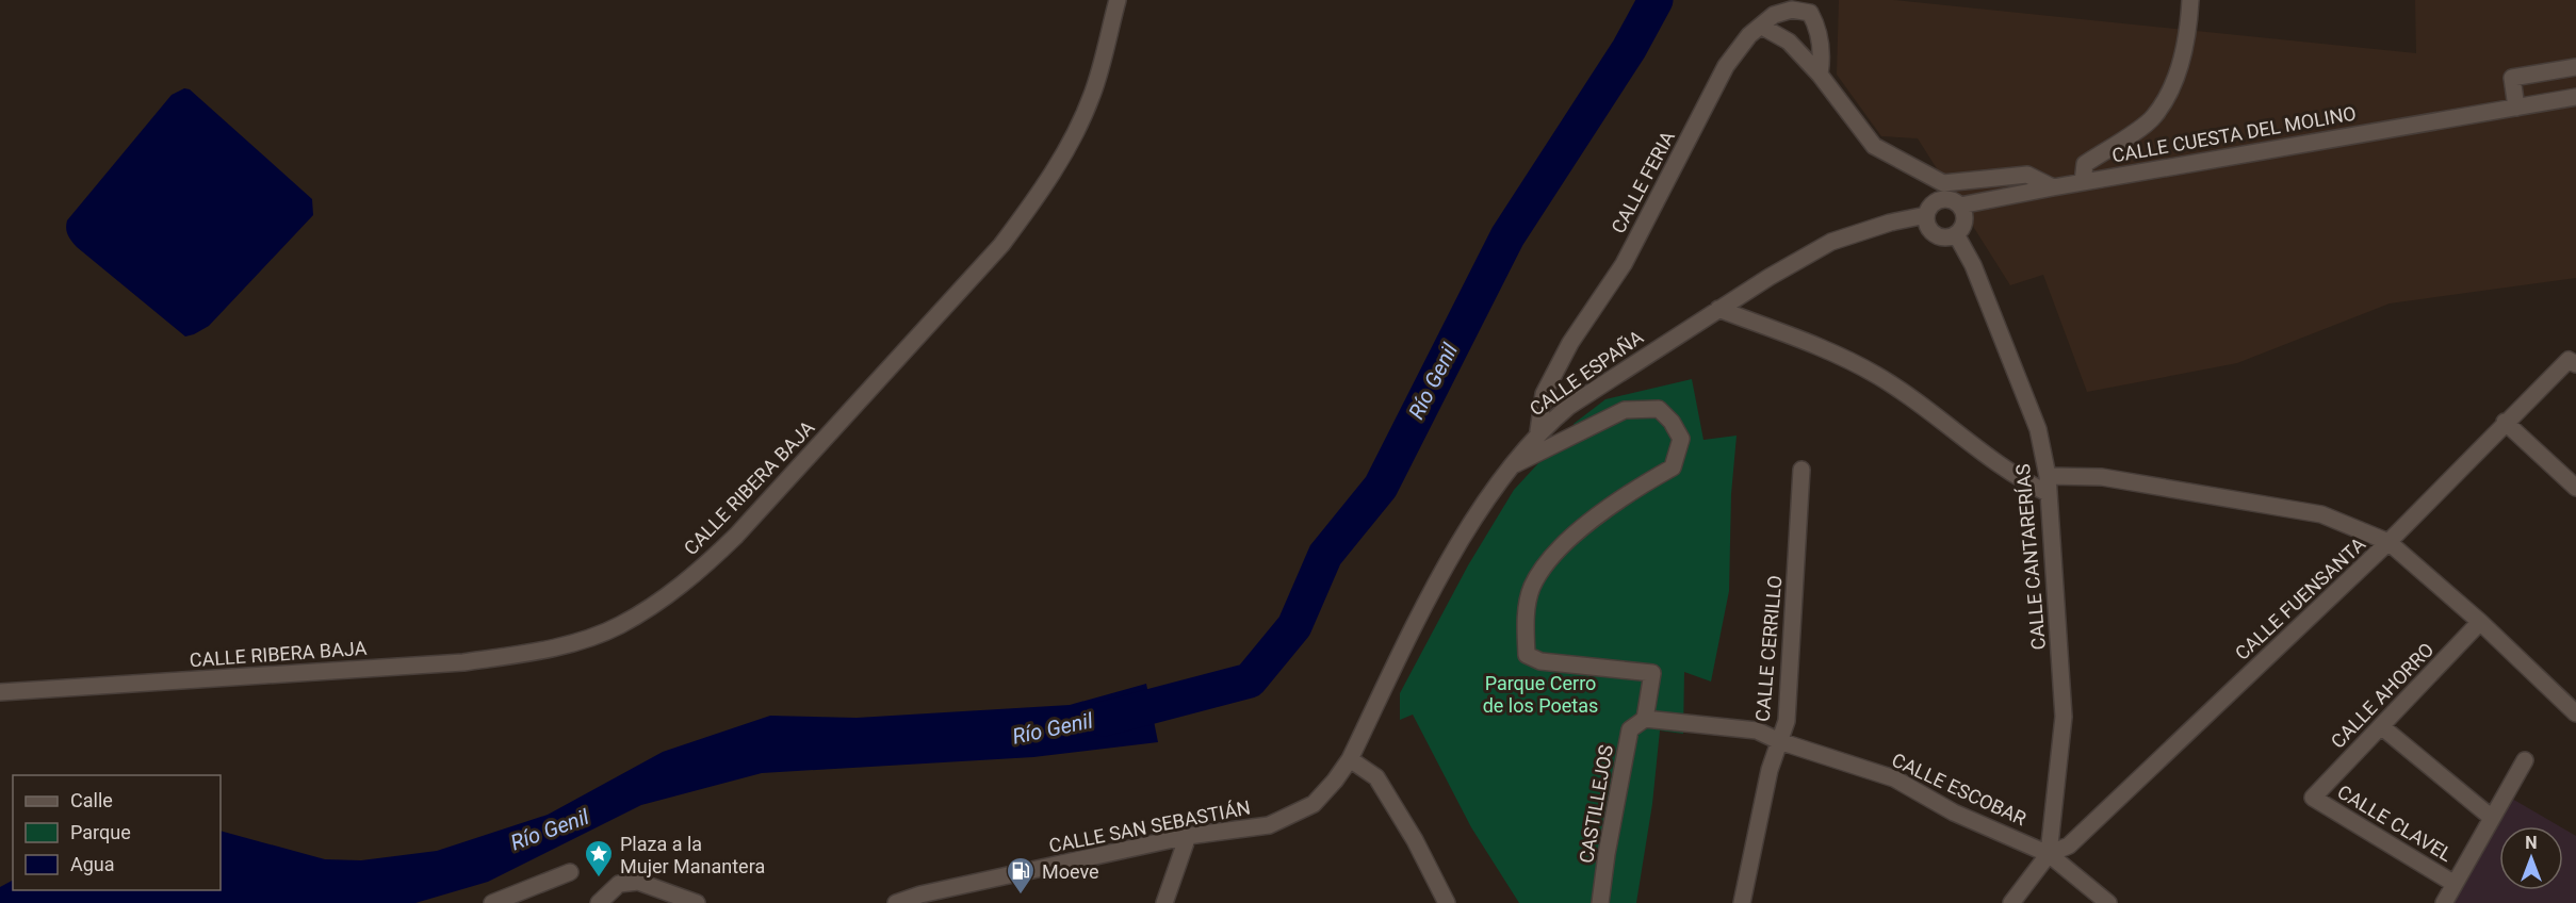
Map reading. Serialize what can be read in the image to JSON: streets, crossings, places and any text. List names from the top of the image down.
{
  "streets": {
    "street": [
      "CALLE CUESTA DEL MOLINO",
      "CALLE FERIA",
      "CALLE ESPAÑA",
      "CALLE RIBERA BAJA",
      "CALLE CANTARERÍAS",
      "CALLE FUENSANTA",
      "CALLE CERRILLO",
      "CALLE AHORRO",
      "CALLE ESCOBAR",
      "CASTILLEJOS",
      "CALLE CLAVEL",
      "CALLE SAN SEBASTIÁN"
    ]
  },
  "crossings": [
    ["CALLE CUESTA DEL MOLINO", "CALLE ESPAÑA"],
    ["CALLE CUESTA DEL MOLINO", "CALLE CANTARERÍAS"],
    ["CALLE FERIA", "CALLE ESPAÑA"],
    ["CALLE ESPAÑA", "CALLE CANTARERÍAS"],
    ["CALLE ESPAÑA", "CALLE SAN SEBASTIÁN"],
    ["CALLE CANTARERÍAS", "CALLE FUENSANTA"],
    ["CALLE CANTARERÍAS", "CALLE ESCOBAR"],
    ["CALLE FUENSANTA", "CALLE ESCOBAR"],
    ["CALLE CERRILLO", "CALLE ESCOBAR"],
    ["CALLE AHORRO", "CALLE CLAVEL"],
    ["CALLE ESCOBAR", "CASTILLEJOS"]
  ],
  "water": ["Río Genil"],
  "parks": ["Parque Cerro de los Poetas"],
  "places": {
    "place": ["Plaza a la Mujer Manantera"],
    "fuel station": ["Moeve"]
  },
  "legend": ["Calle", "Parque", "Agua"],
  "north": "top"
}
